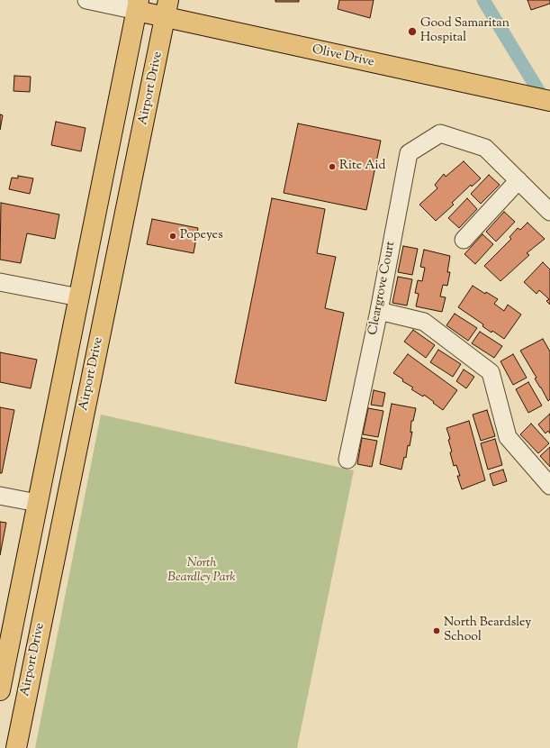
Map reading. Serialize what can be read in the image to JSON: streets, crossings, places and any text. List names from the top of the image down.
{
  "streets": {
    "main road": ["Olive Drive", "Airport Drive"],
    "street": ["Cleargrove Court"]
  },
  "crossings": [
    ["Olive Drive", "Airport Drive"]
  ],
  "parks": ["North Beardley Park"],
  "places": [
    "Good Samaritan Hospital",
    "Rite Aid",
    "Popeyes",
    "North Beardsley School"
  ]
}
